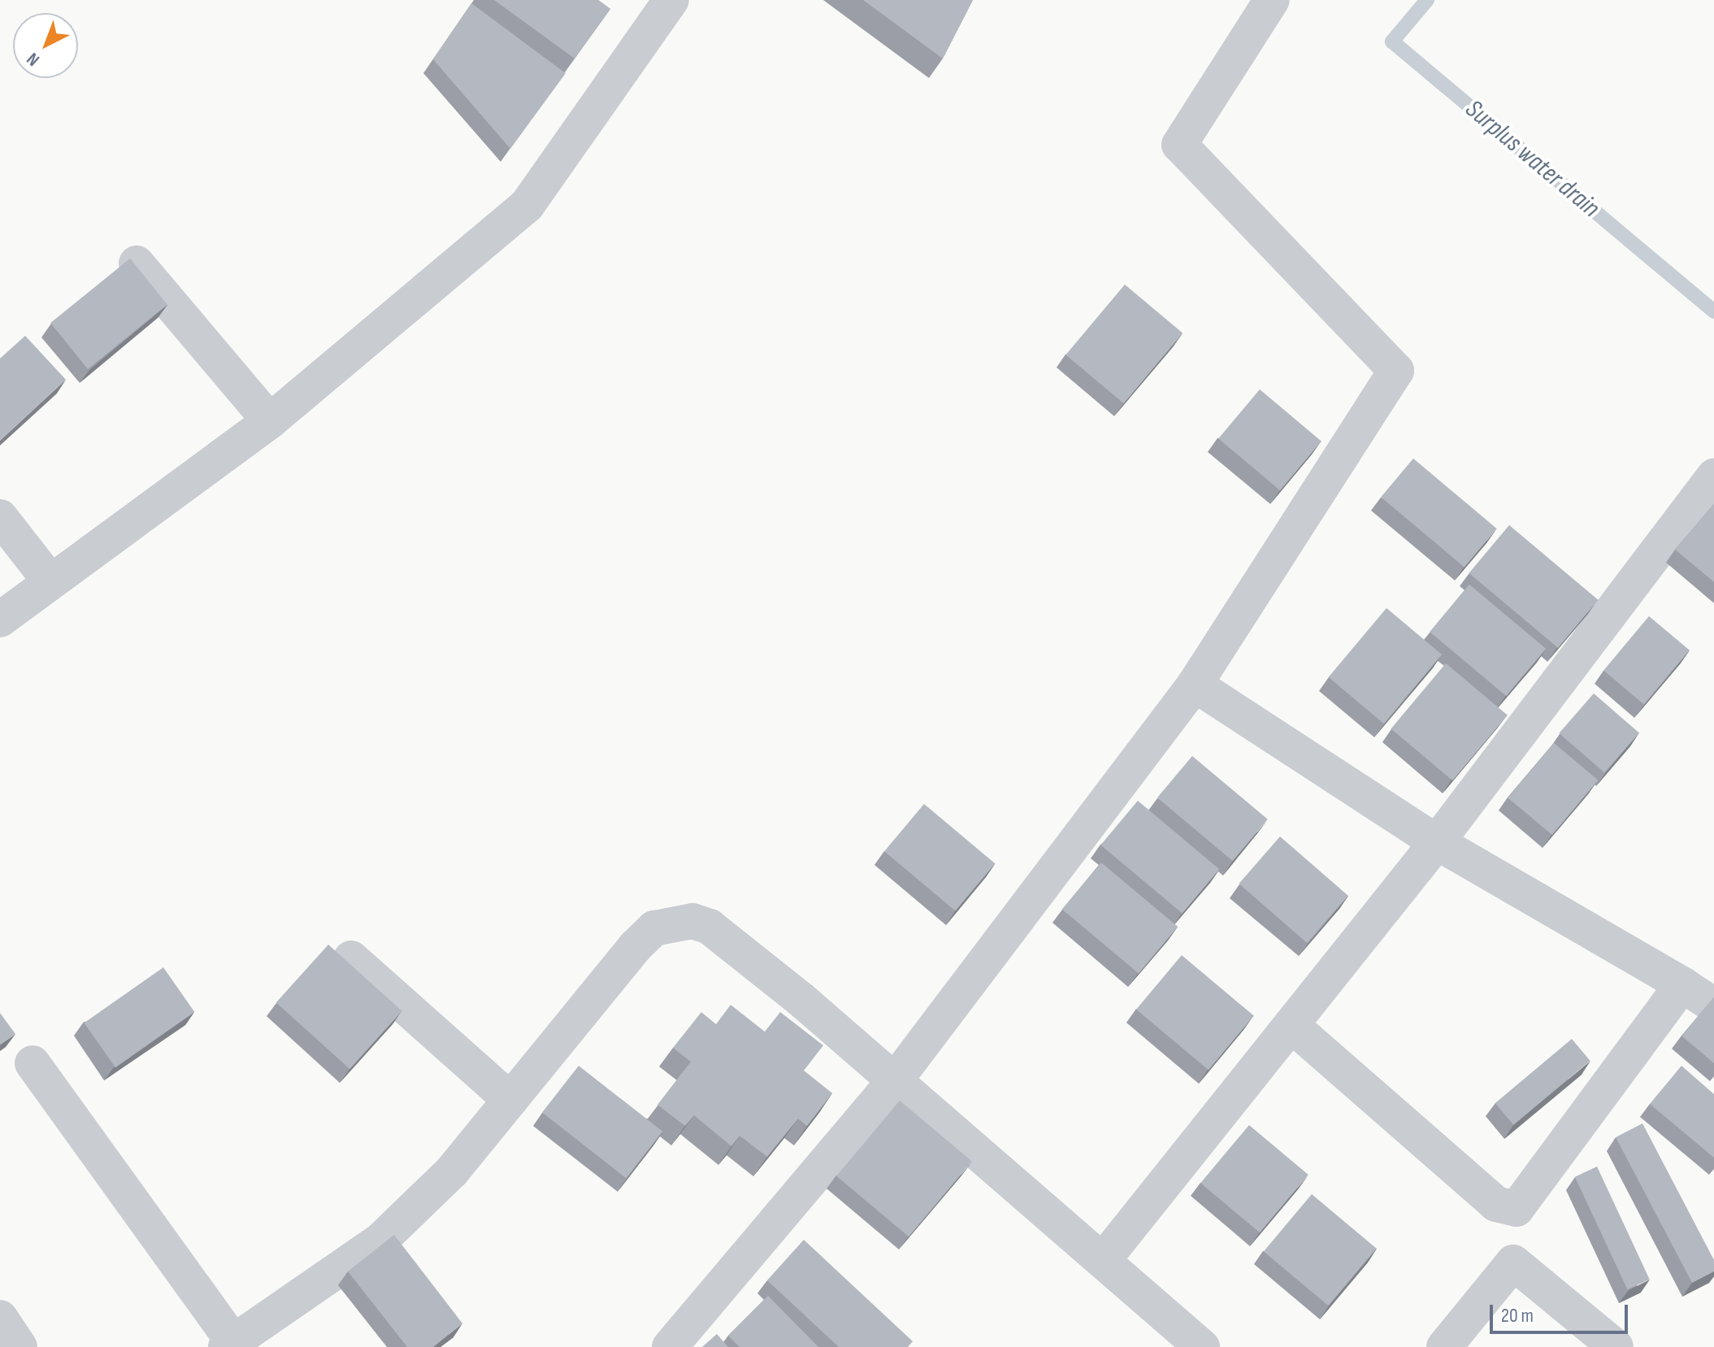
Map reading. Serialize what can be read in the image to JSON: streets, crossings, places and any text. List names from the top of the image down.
{
  "water": ["Surplus water drain"],
  "scale_bar": "20 m",
  "north": "bottom left"
}
